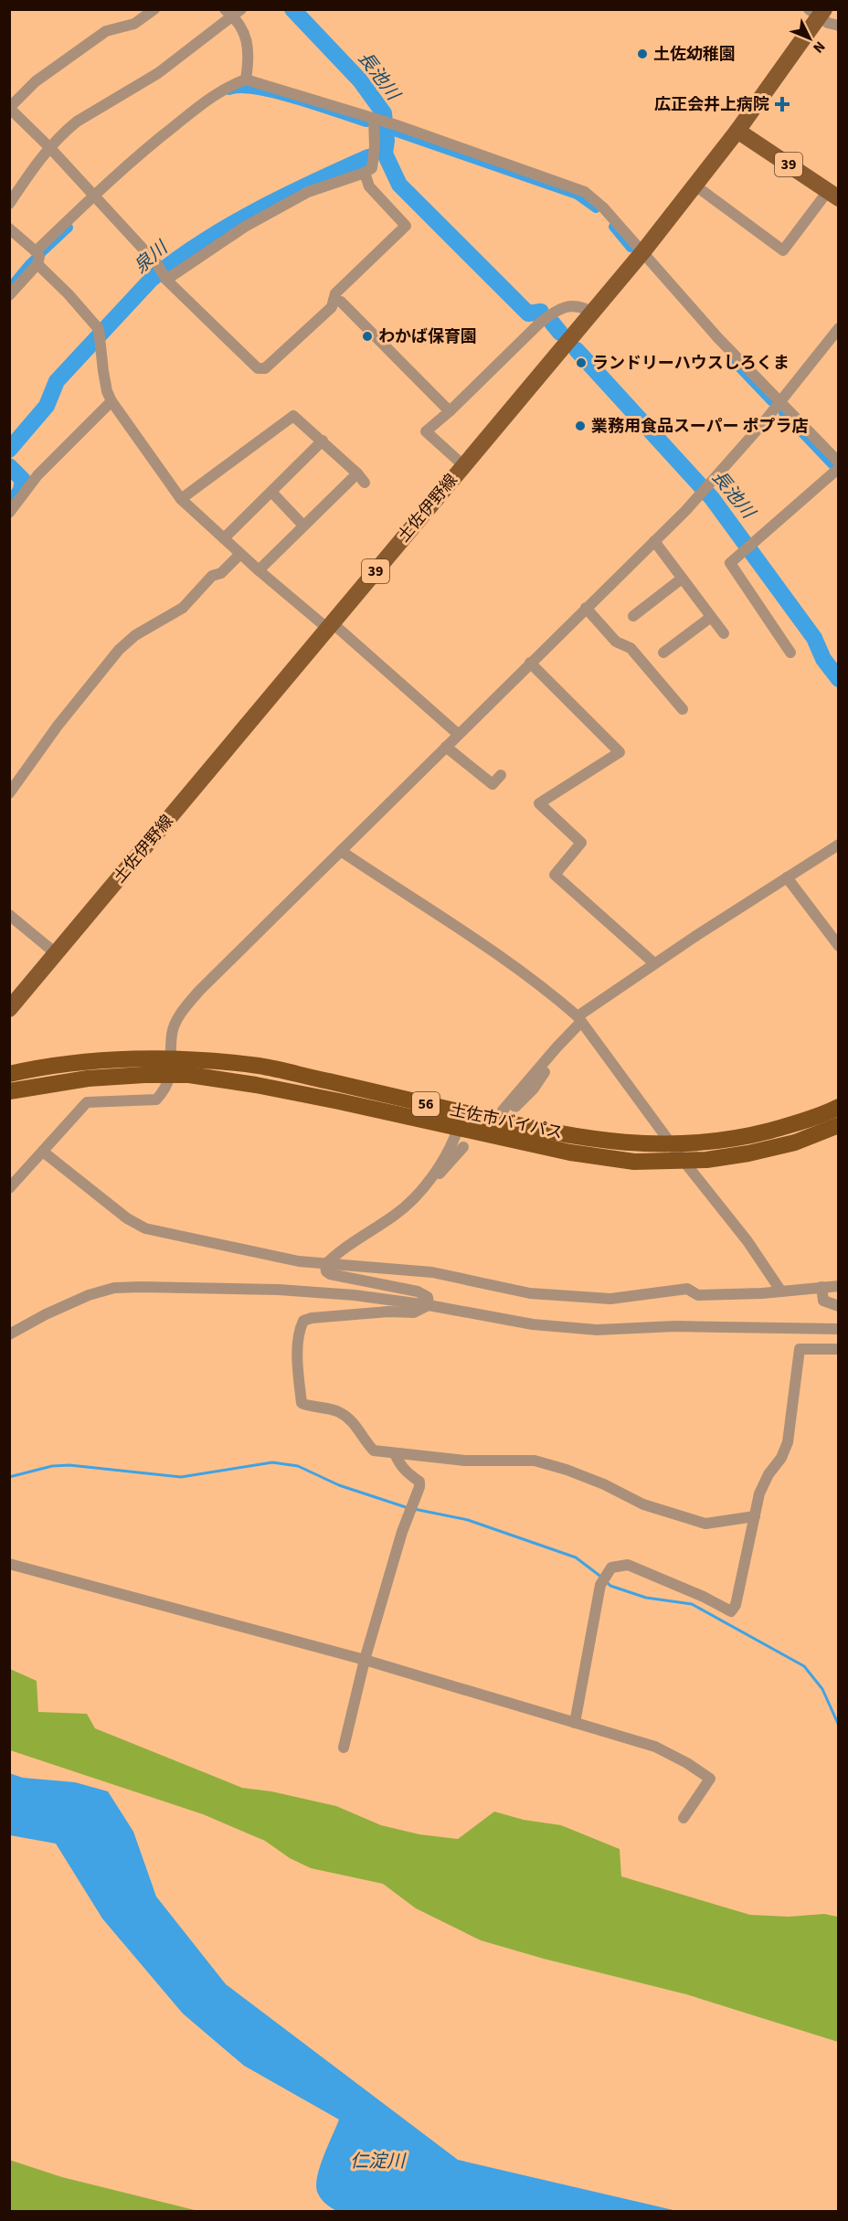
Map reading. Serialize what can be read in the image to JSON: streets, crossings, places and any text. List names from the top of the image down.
{
  "streets": {
    "highway": ["56", "土佐市バイパス"],
    "main road": ["39", "土佐伊野線"]
  },
  "crossings": [
    ["39", "土佐伊野線"]
  ],
  "water": ["長池川", "泉川", "仁淀川"],
  "places": {
    "other": [
      "土佐幼稚園",
      "わかば保育園",
      "ランドリーハウスしろくま",
      "業務用食品スーパー ポプラ店"
    ],
    "health": ["広正会井上病院"]
  },
  "north": "bottom right"
}
